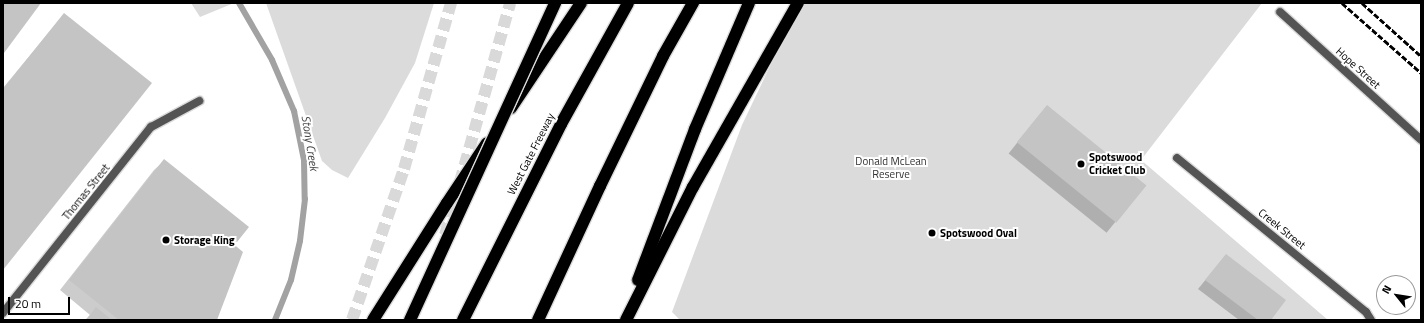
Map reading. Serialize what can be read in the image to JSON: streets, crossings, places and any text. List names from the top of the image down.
{
  "streets": {
    "highway": ["West Gate Freeway"],
    "street": ["Hope Street", "Thomas Street", "Creek Street"]
  },
  "water": ["Stony Creek"],
  "parks": ["Donald McLean Reserve"],
  "places": ["Spotswood Cricket Club", "Spotswood Oval", "Storage King"],
  "scale_bar": "20 m",
  "north": "top left"
}
